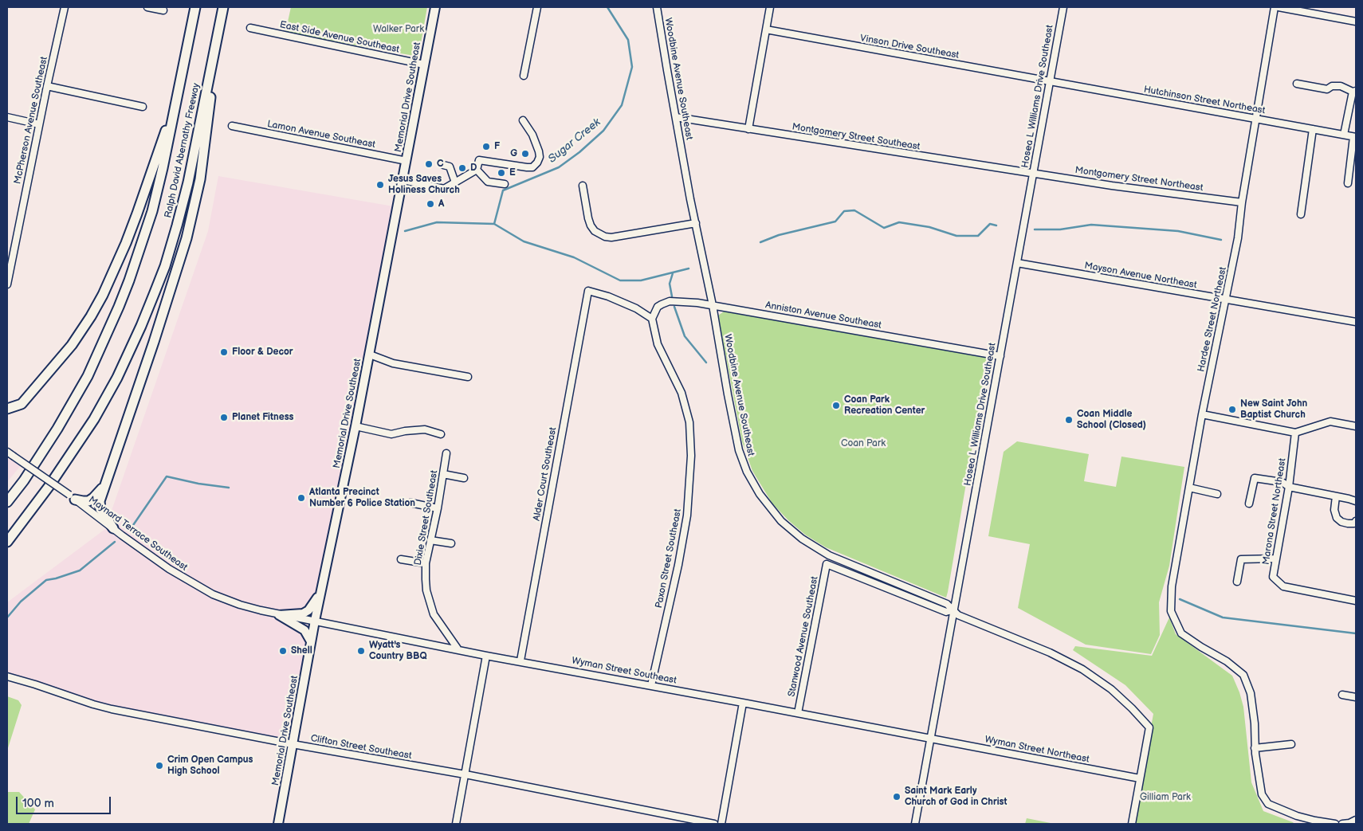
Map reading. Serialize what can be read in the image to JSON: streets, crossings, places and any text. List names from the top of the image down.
{
  "streets": {
    "highway": ["Ralph David Abernathy Freeway"],
    "main road": ["Memorial Drive Southeast"],
    "street": [
      "East Side Avenue Southeast",
      "Vinson Drive Southeast",
      "Woodbine Avenue Southeast",
      "Hosea L Williams Drive Southeast",
      "Hutchinson Street Northeast",
      "McPherson Avenue Southeast",
      "Lamon Avenue Southeast",
      "Montgomery Street Southeast",
      "Montgomery Street Northeast",
      "Mayson Avenue Northeast",
      "Anniston Avenue Southeast",
      "Hardee Street Northeast",
      "Alder Court Southeast",
      "Marona Street Northeast",
      "Dixie Street Southeast",
      "Maynard Terrace Southeast",
      "Paxon Street Southeast",
      "Stanwood Avenue Southeast",
      "Wyman Street Southeast",
      "Clifton Street Southeast",
      "Wyman Street Northeast"
    ]
  },
  "crossings": [
    ["East Side Avenue Southeast", "Memorial Drive Southeast"],
    ["Vinson Drive Southeast", "Hosea L Williams Drive Southeast"],
    ["Vinson Drive Southeast", "Hutchinson Street Northeast"],
    ["Woodbine Avenue Southeast", "Hosea L Williams Drive Southeast"],
    ["Woodbine Avenue Southeast", "Montgomery Street Southeast"],
    ["Woodbine Avenue Southeast", "Anniston Avenue Southeast"],
    ["Woodbine Avenue Southeast", "Stanwood Avenue Southeast"],
    ["Woodbine Avenue Southeast", "Wyman Street Northeast"],
    ["Hosea L Williams Drive Southeast", "Hutchinson Street Northeast"],
    ["Hosea L Williams Drive Southeast", "Montgomery Street Southeast"],
    ["Hosea L Williams Drive Southeast", "Montgomery Street Northeast"],
    ["Hosea L Williams Drive Southeast", "Mayson Avenue Northeast"],
    ["Hosea L Williams Drive Southeast", "Anniston Avenue Southeast"],
    ["Hosea L Williams Drive Southeast", "Stanwood Avenue Southeast"],
    ["Hosea L Williams Drive Southeast", "Wyman Street Southeast"],
    ["Hosea L Williams Drive Southeast", "Wyman Street Northeast"],
    ["Memorial Drive Southeast", "Lamon Avenue Southeast"],
    ["Memorial Drive Southeast", "Maynard Terrace Southeast"],
    ["Memorial Drive Southeast", "Wyman Street Southeast"],
    ["Memorial Drive Southeast", "Clifton Street Southeast"],
    ["Hutchinson Street Northeast", "Hardee Street Northeast"],
    ["Montgomery Street Southeast", "Montgomery Street Northeast"],
    ["Montgomery Street Northeast", "Hardee Street Northeast"],
    ["Mayson Avenue Northeast", "Hardee Street Northeast"],
    ["Anniston Avenue Southeast", "Alder Court Southeast"],
    ["Anniston Avenue Southeast", "Paxon Street Southeast"],
    ["Alder Court Southeast", "Paxon Street Southeast"],
    ["Alder Court Southeast", "Wyman Street Southeast"],
    ["Dixie Street Southeast", "Wyman Street Southeast"],
    ["Maynard Terrace Southeast", "Wyman Street Southeast"],
    ["Paxon Street Southeast", "Wyman Street Southeast"],
    ["Stanwood Avenue Southeast", "Wyman Street Southeast"],
    ["Wyman Street Southeast", "Wyman Street Northeast"]
  ],
  "water": ["Sugar Creek"],
  "parks": ["Walker Park", "Coan Park", "Gilliam Park"],
  "places": [
    "F",
    "G",
    "C",
    "D",
    "E",
    "Jesus Saves Holiness Church",
    "A",
    "Floor & Decor",
    "Coan Park Recreation Center",
    "New Saint John Baptist Church",
    "Planet Fitness",
    "Coan Middle School (Closed)",
    "Atlanta Precinct Number 6 Police Station",
    "Shell",
    "Wyatt's Country BBQ",
    "Crim Open Campus High School",
    "Saint Mark Early Church of God in Christ"
  ],
  "scale_bar": "100 m"
}
